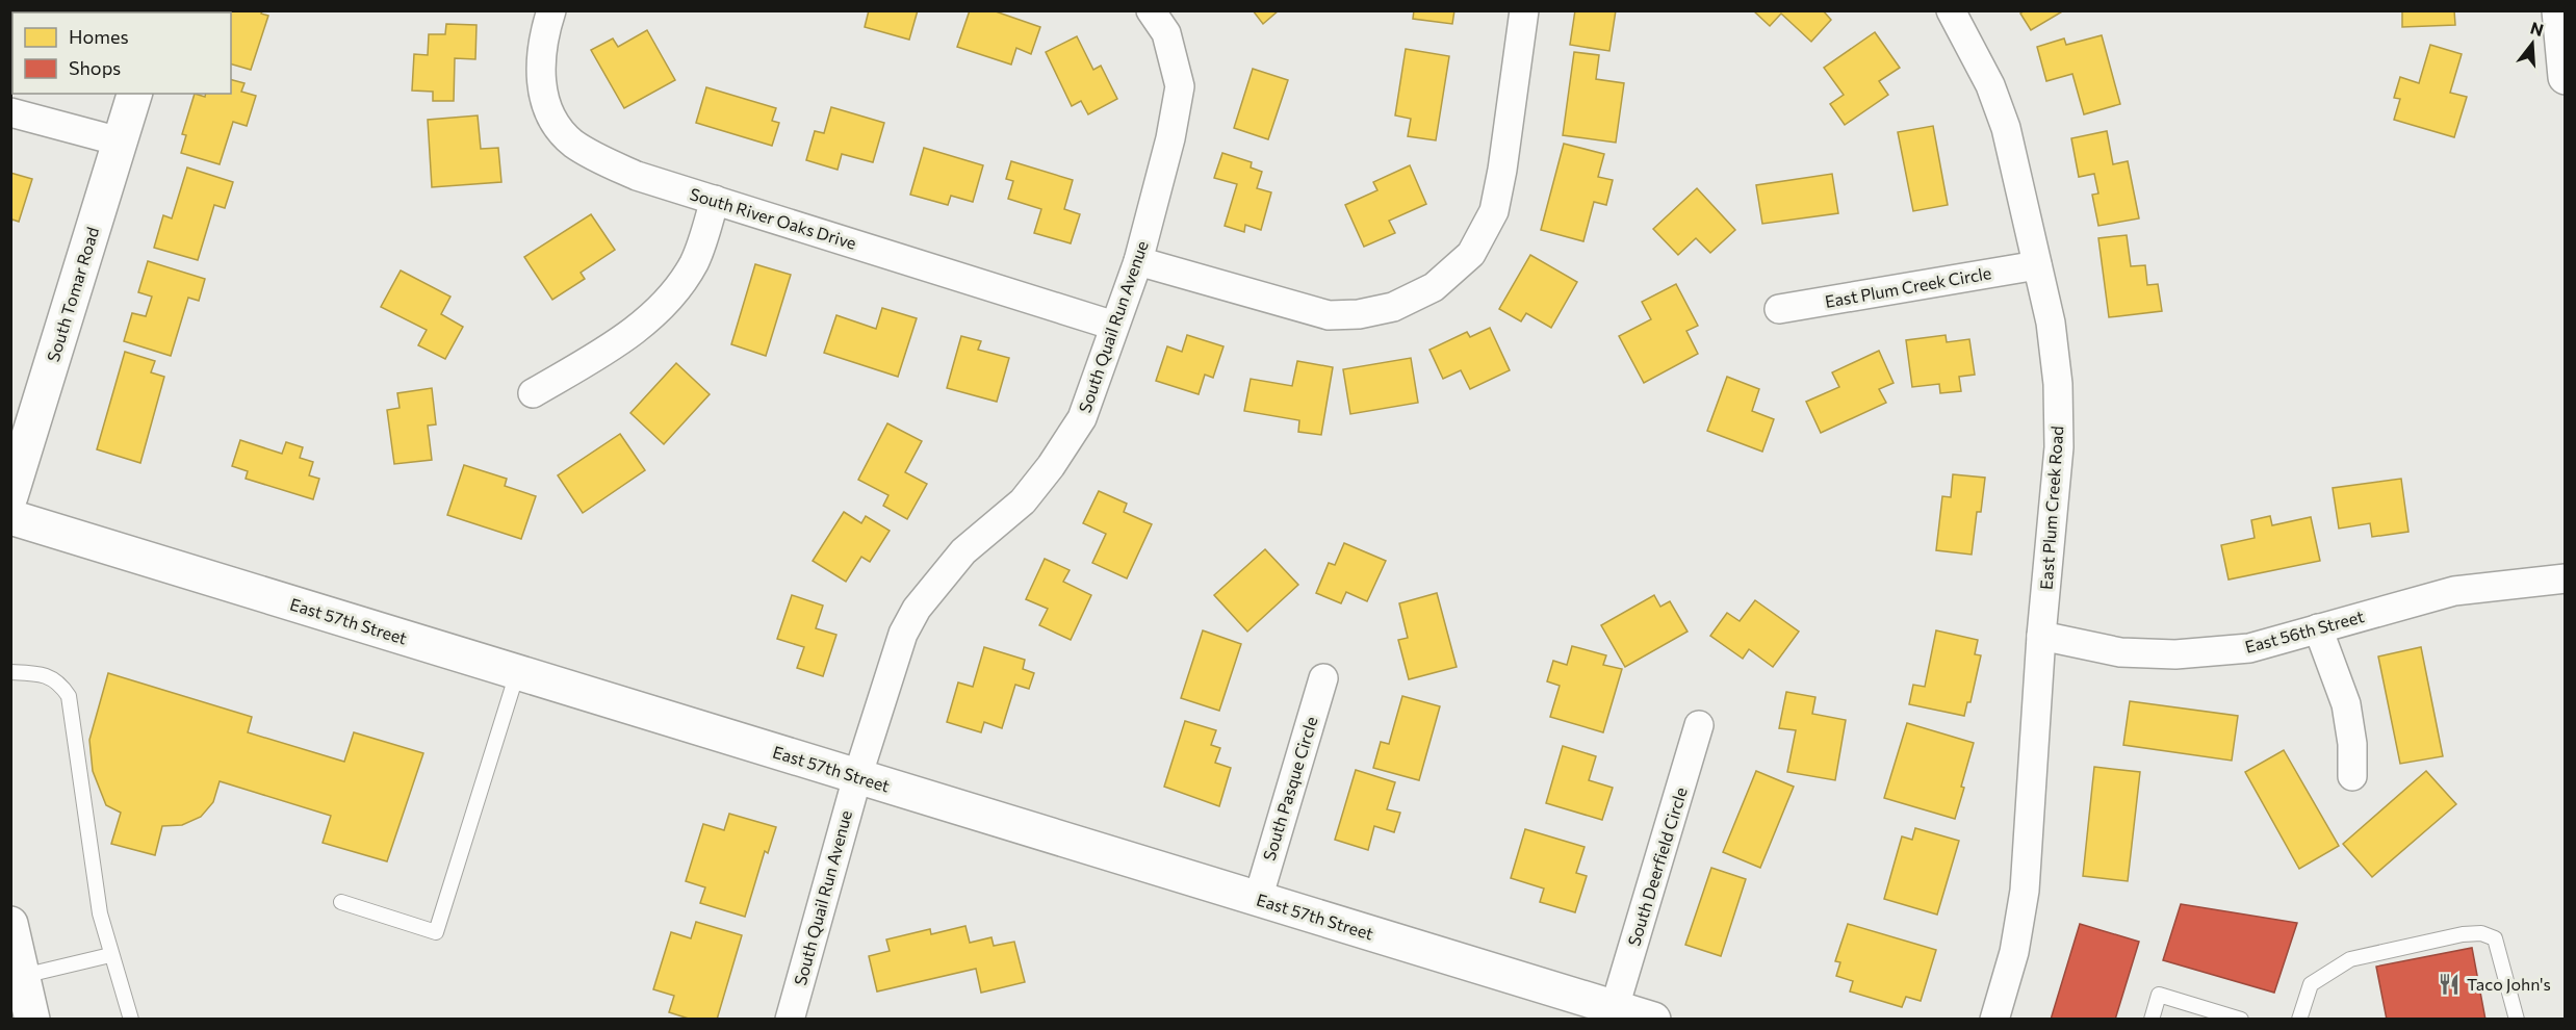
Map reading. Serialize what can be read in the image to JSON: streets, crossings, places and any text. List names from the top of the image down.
{
  "streets": {
    "main road": ["South Tomar Road", "East 57th Street"],
    "street": [
      "South River Oaks Drive",
      "East Plum Creek Circle",
      "South Quail Run Avenue",
      "East Plum Creek Road",
      "East 56th Street",
      "South Pasque Circle",
      "South Deerfield Circle"
    ]
  },
  "crossings": [
    ["South River Oaks Drive", "South Quail Run Avenue"],
    ["East Plum Creek Circle", "East Plum Creek Road"],
    ["South Quail Run Avenue", "East 57th Street"],
    ["East Plum Creek Road", "East 56th Street"],
    ["East 57th Street", "South Pasque Circle"],
    ["East 57th Street", "South Deerfield Circle"]
  ],
  "places": {
    "restaurant": ["Taco John's"]
  },
  "legend": ["Homes", "Shops"],
  "north": "top"
}
